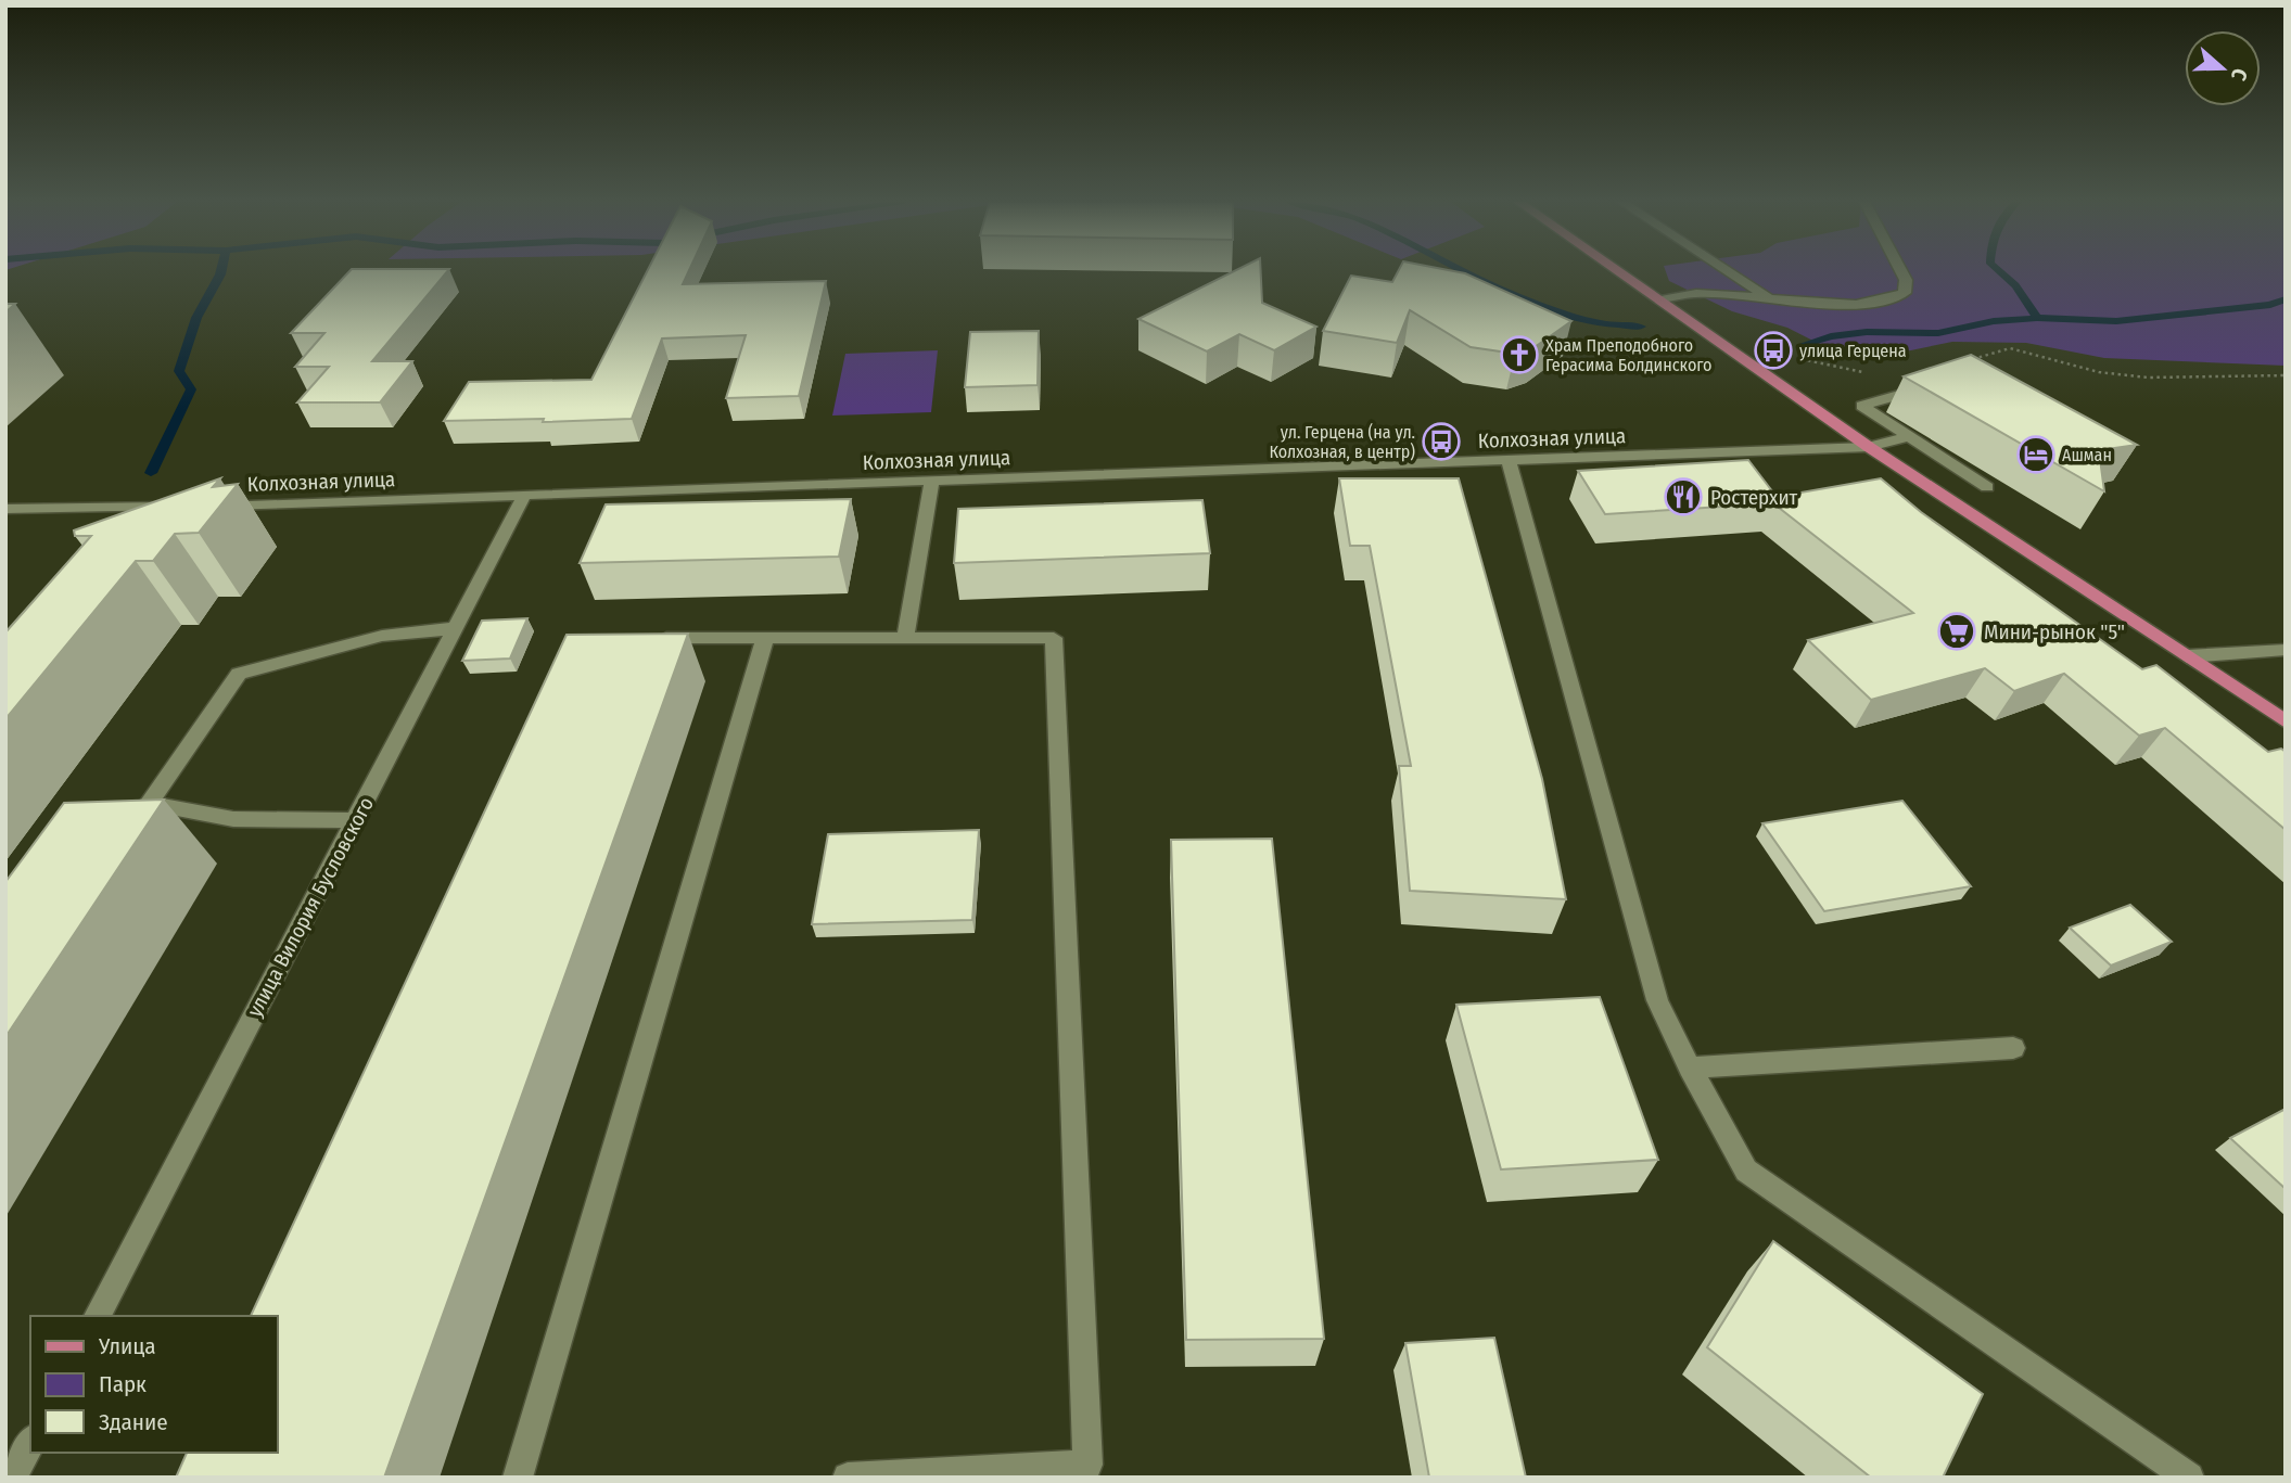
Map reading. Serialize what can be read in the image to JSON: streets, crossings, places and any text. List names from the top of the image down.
{
  "streets": {
    "street": ["Колхозная улица", "улица Вилория Бусловского"]
  },
  "crossings": [
    ["Колхозная улица", "улица Вилория Бусловского"]
  ],
  "places": {
    "bus stop": ["улица Герцена", "ул. Герцена (на ул. Колхозная, в центр)"],
    "church": ["Храм Преподобного Герасима Болдинского"],
    "hotel": ["Ашман"],
    "restaurant": ["Ростерхит"],
    "supermarket": ["Мини-рынок \"5\""]
  },
  "legend": ["Улица", "Парк", "Здание"],
  "north": "right"
}
